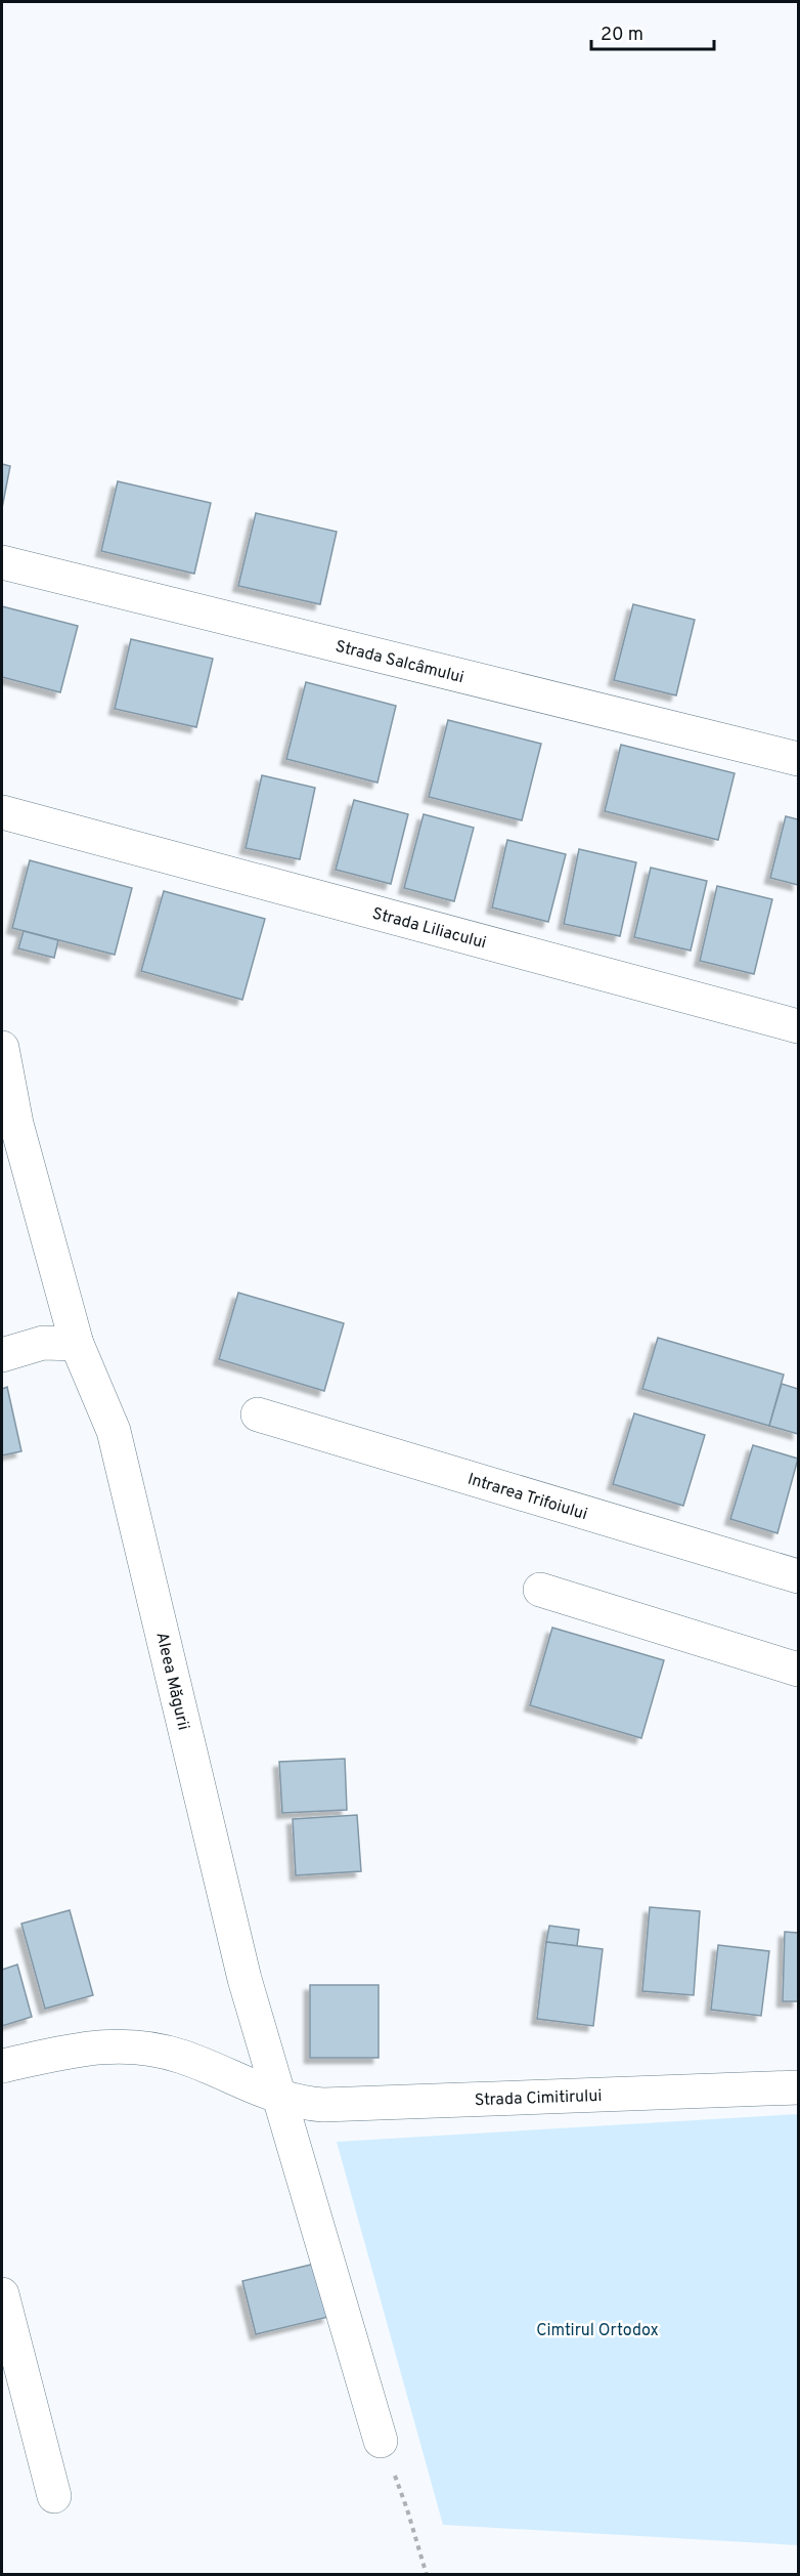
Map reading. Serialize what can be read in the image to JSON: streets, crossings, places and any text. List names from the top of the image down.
{
  "streets": {
    "street": [
      "Strada Salcâmului",
      "Strada Liliacului",
      "Intrarea Trifoiului",
      "Aleea Măgurii",
      "Strada Cimitirului"
    ]
  },
  "crossings": [
    ["Aleea Măgurii", "Strada Cimitirului"]
  ],
  "parks": ["Cimtirul Ortodox"],
  "scale_bar": "20 m"
}
